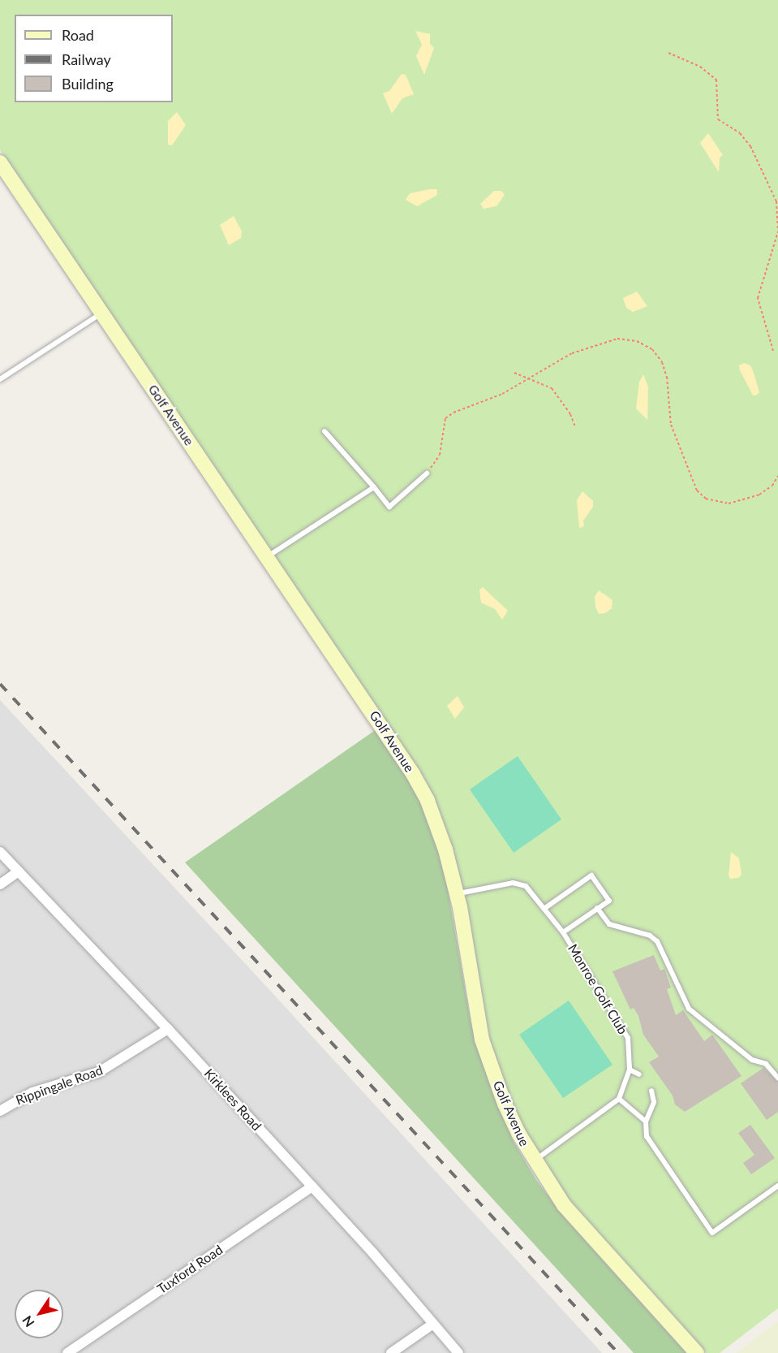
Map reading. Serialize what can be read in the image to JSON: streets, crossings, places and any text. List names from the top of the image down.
{
  "streets": {
    "street": [
      "Golf Avenue",
      "Rippingale Road",
      "Kirklees Road",
      "Tuxford Road"
    ],
    "lane": ["Monroe Golf Club"]
  },
  "crossings": [
    ["Golf Avenue", "Monroe Golf Club"],
    ["Rippingale Road", "Kirklees Road"],
    ["Kirklees Road", "Tuxford Road"]
  ],
  "legend": ["Road", "Railway", "Building"],
  "north": "bottom left"
}
